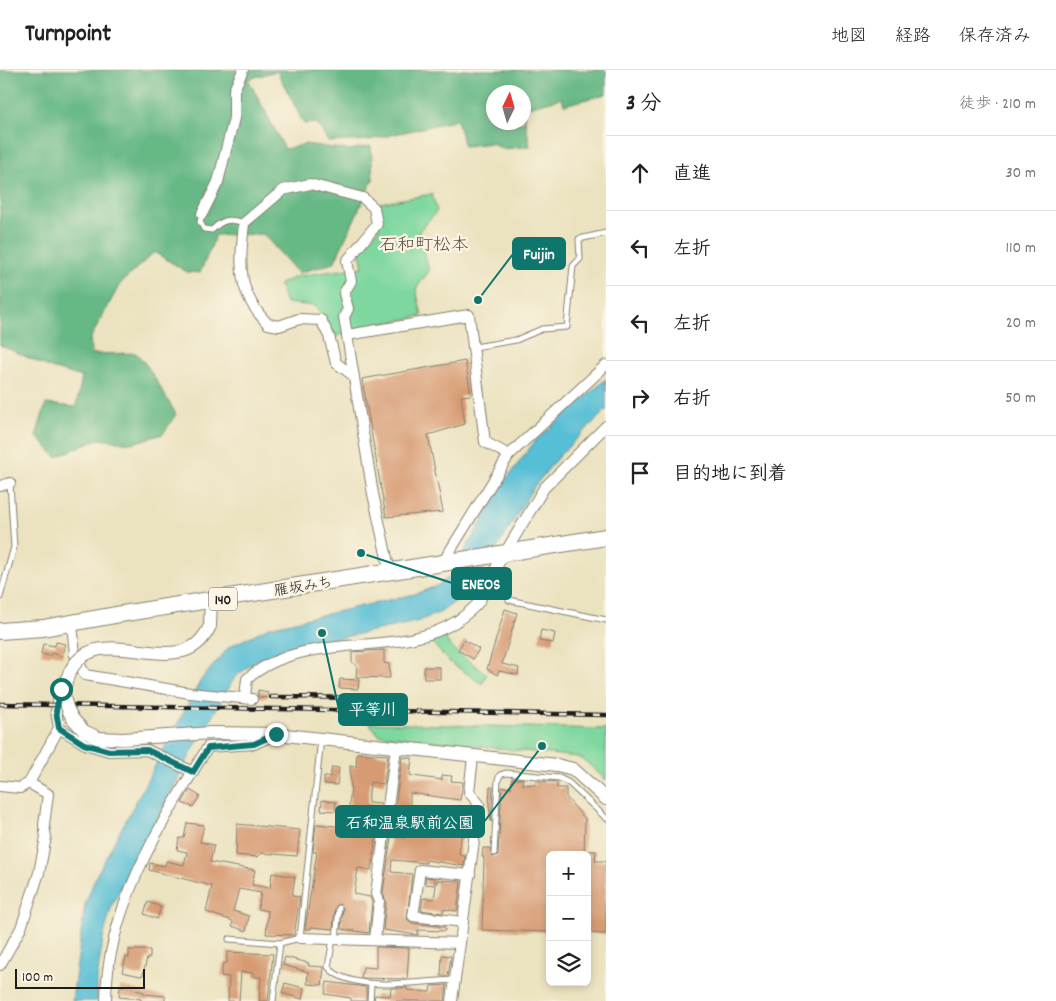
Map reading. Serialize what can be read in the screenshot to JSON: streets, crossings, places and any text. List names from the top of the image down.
{
  "streets": {
    "highway": ["雁坂みち", "140"]
  },
  "districts": ["石和町松本"],
  "places": [
    "Fuijin",
    "ENEOS",
    "平等川",
    "石和温泉駅前公園"
  ],
  "scale_bar": "100 m",
  "north": "top",
  "page": {
    "header": "Turnpoint",
    "nav": ["地図", "経路", "保存済み"],
    "heading": ["3 分", "徒歩 · 210 m"],
    "list": [
      ["直進", "30 m"],
      ["左折", "110 m"],
      ["左折", "20 m"],
      ["右折", "50 m"],
      "目的地に到着"
    ],
    "map_buttons": ["+", "−"],
    "scale": "100 m"
  }
}
